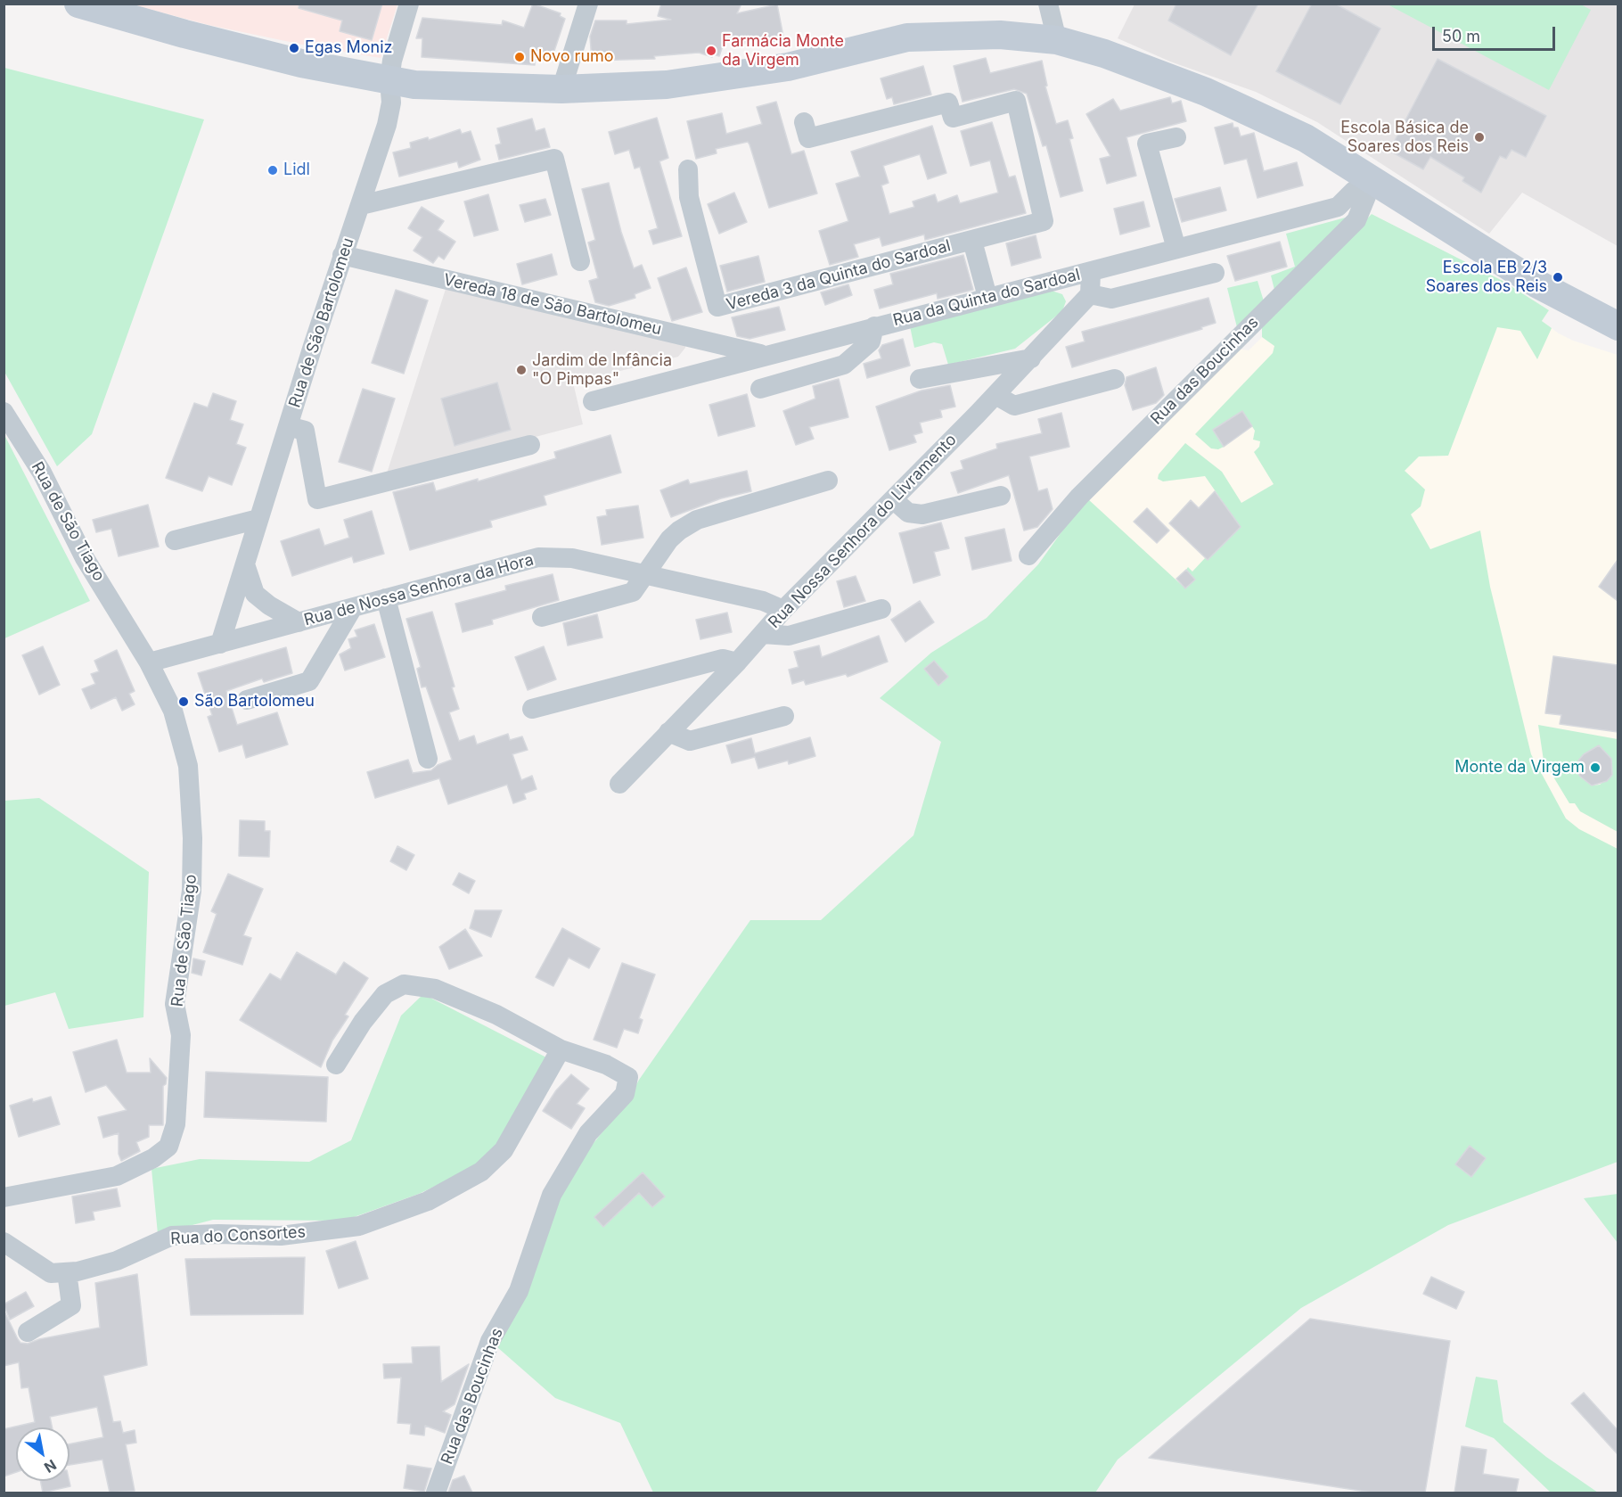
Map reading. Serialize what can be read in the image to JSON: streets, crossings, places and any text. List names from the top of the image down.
{
  "streets": {
    "street": [
      "Vereda 3 da Quinta do Sardoal",
      "Rua da Quinta do Sardoal",
      "Vereda 18 de São Bartolomeu",
      "Rua de São Bartolomeu",
      "Rua das Boucinhas",
      "Rua de São Tiago",
      "Rua Nossa Senhora do Livramento",
      "Rua de Nossa Senhora da Hora",
      "Rua do Consortes"
    ]
  },
  "crossings": [
    ["Rua da Quinta do Sardoal", "Vereda 18 de São Bartolomeu"],
    ["Rua da Quinta do Sardoal", "Rua das Boucinhas"],
    ["Vereda 18 de São Bartolomeu", "Rua de São Bartolomeu"],
    ["Rua de São Bartolomeu", "Rua de Nossa Senhora da Hora"],
    ["Rua das Boucinhas", "Rua do Consortes"],
    ["Rua de São Tiago", "Rua de Nossa Senhora da Hora"],
    ["Rua Nossa Senhora do Livramento", "Rua de Nossa Senhora da Hora"]
  ],
  "places": [
    "Egas Moniz",
    "Farmácia Monte da Virgem",
    "Novo rumo",
    "Escola Básica de Soares dos Reis",
    "Lidl",
    "Escola EB 2/3 Soares dos Reis",
    "Jardim de Infância \"O Pimpas\"",
    "São Bartolomeu",
    "Monte da Virgem"
  ],
  "scale_bar": "50 m",
  "north": "bottom right"
}
